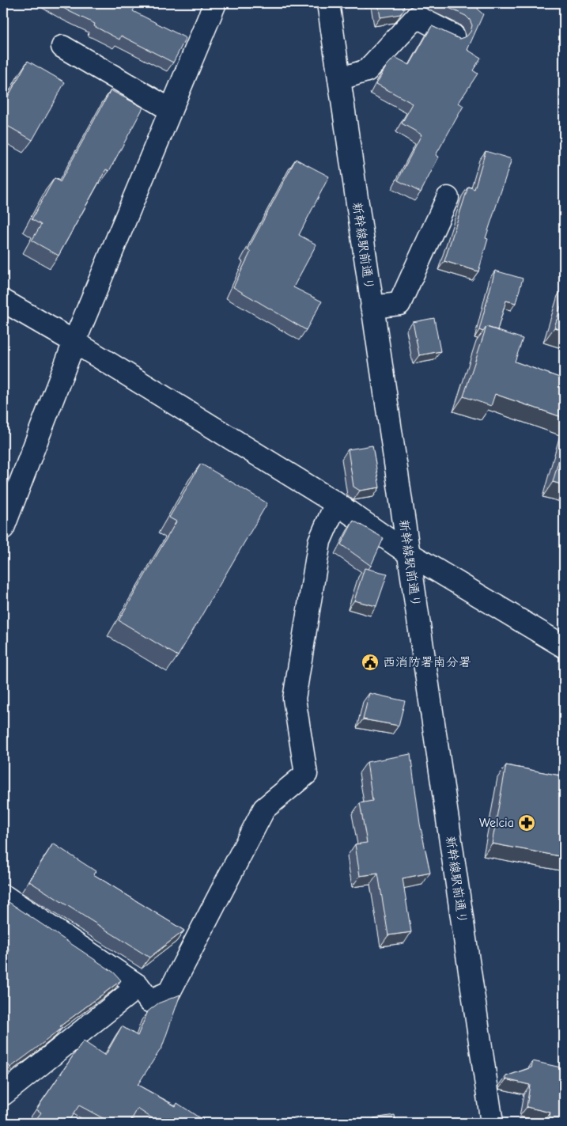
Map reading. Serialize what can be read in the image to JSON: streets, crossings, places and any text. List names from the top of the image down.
{
  "streets": {
    "street": ["新幹線駅前通り"]
  },
  "places": {
    "public building": ["西消防署南分署"],
    "pharmacy": ["Welcia"]
  }
}
